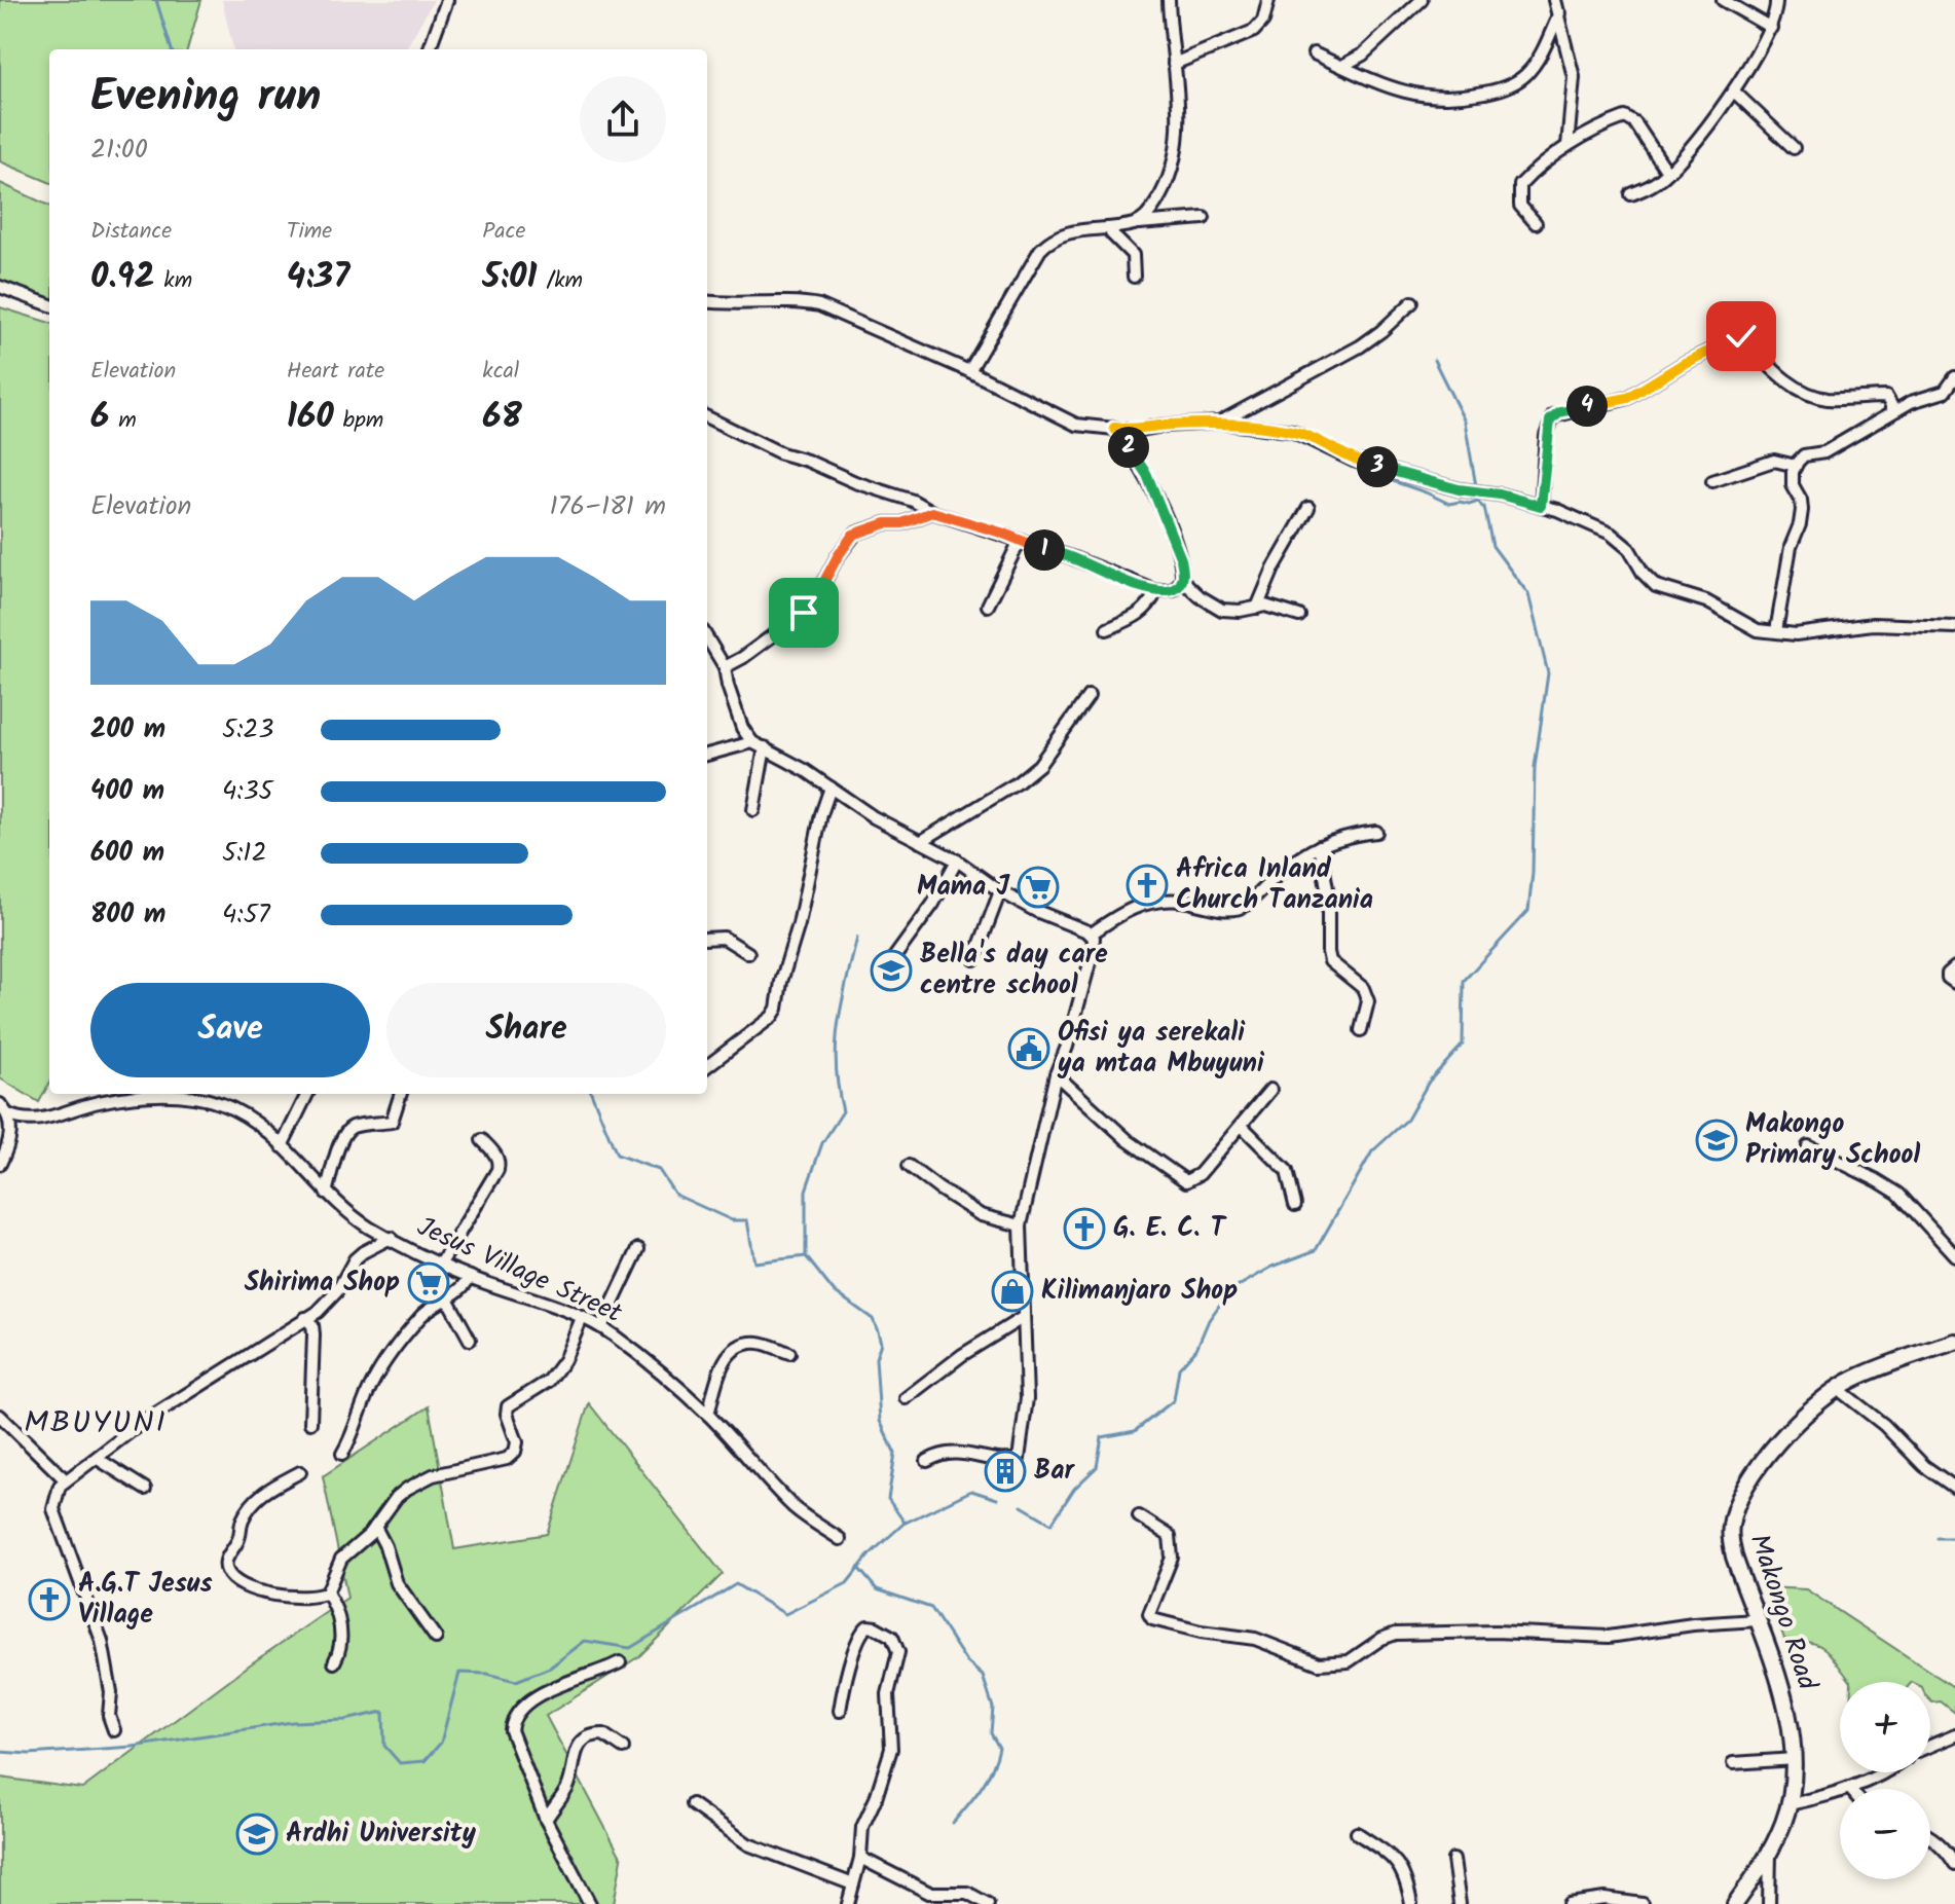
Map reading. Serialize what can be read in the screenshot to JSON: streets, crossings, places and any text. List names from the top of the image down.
{
  "streets": {
    "street": ["Jesus Village Street", "Makongo Road"]
  },
  "districts": ["MBUYUNI"],
  "places": {
    "church": ["Africa Inland Church Tanzania", "G. E. C. T", "A.G.T Jesus Village"],
    "supermarket": ["Mama J", "Shirima Shop"],
    "school or university": ["Bella's day care centre school", "Makongo Primary School", "Ardhi University"],
    "public building": ["Ofisi ya serekali ya mtaa Mbuyuni"],
    "shop": ["Kilimanjaro Shop"],
    "building": ["Bar"]
  },
  "page": {
    "heading": ["Evening run", "21:00"],
    "stats": [
      ["Distance", "0.92 km"],
      ["Time", "4:37"],
      ["Pace", "5:01 /km"],
      ["Elevation", "6 m"],
      ["Heart rate", "160 bpm"],
      ["kcal", "68"]
    ],
    "pins": [
      "4",
      "2",
      "3",
      "1"
    ],
    "chart": ["Elevation", "176–181 m"],
    "list": [
      {
        "name": "200 m",
        "note": "5:23"
      },
      {
        "name": "400 m",
        "note": "4:35"
      },
      {
        "name": "600 m",
        "note": "5:12"
      },
      {
        "name": "800 m",
        "note": "4:57"
      }
    ],
    "buttons": ["Save", "Share"],
    "map_buttons": ["+", "−"]
  }
}
